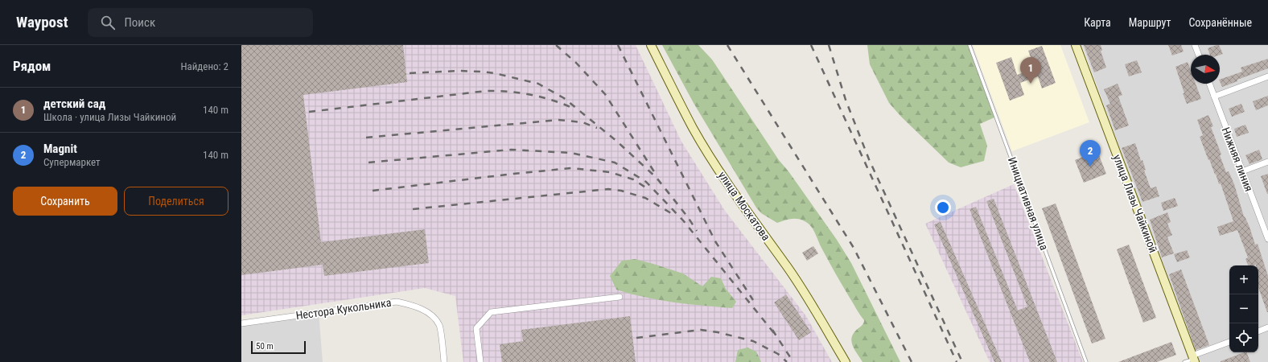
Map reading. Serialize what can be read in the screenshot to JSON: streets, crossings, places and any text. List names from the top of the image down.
{
  "streets": {
    "main road": ["улица Лизы Чайкиной", "улица Москатова"],
    "street": ["Нижняя линия", "Нестора Кукольника"],
    "lane": ["Инициативная улица"]
  },
  "scale_bar": "50 m",
  "north": "right",
  "page": {
    "header": "Waypost",
    "search": "Поиск",
    "nav": ["Карта", "Маршрут", "Сохранённые"],
    "heading": ["Рядом", "Найдено: 2"],
    "pins": ["1", "2"],
    "list": [
      {
        "mark": "1",
        "name": "детский сад",
        "note": "Школа · улица Лизы Чайкиной",
        "value": "140 m"
      },
      {
        "mark": "2",
        "name": "Magnit",
        "note": "Супермаркет",
        "value": "140 m"
      }
    ],
    "buttons": ["Сохранить", "Поделиться"],
    "map_buttons": ["+", "−"],
    "scale": "50 m"
  }
}
